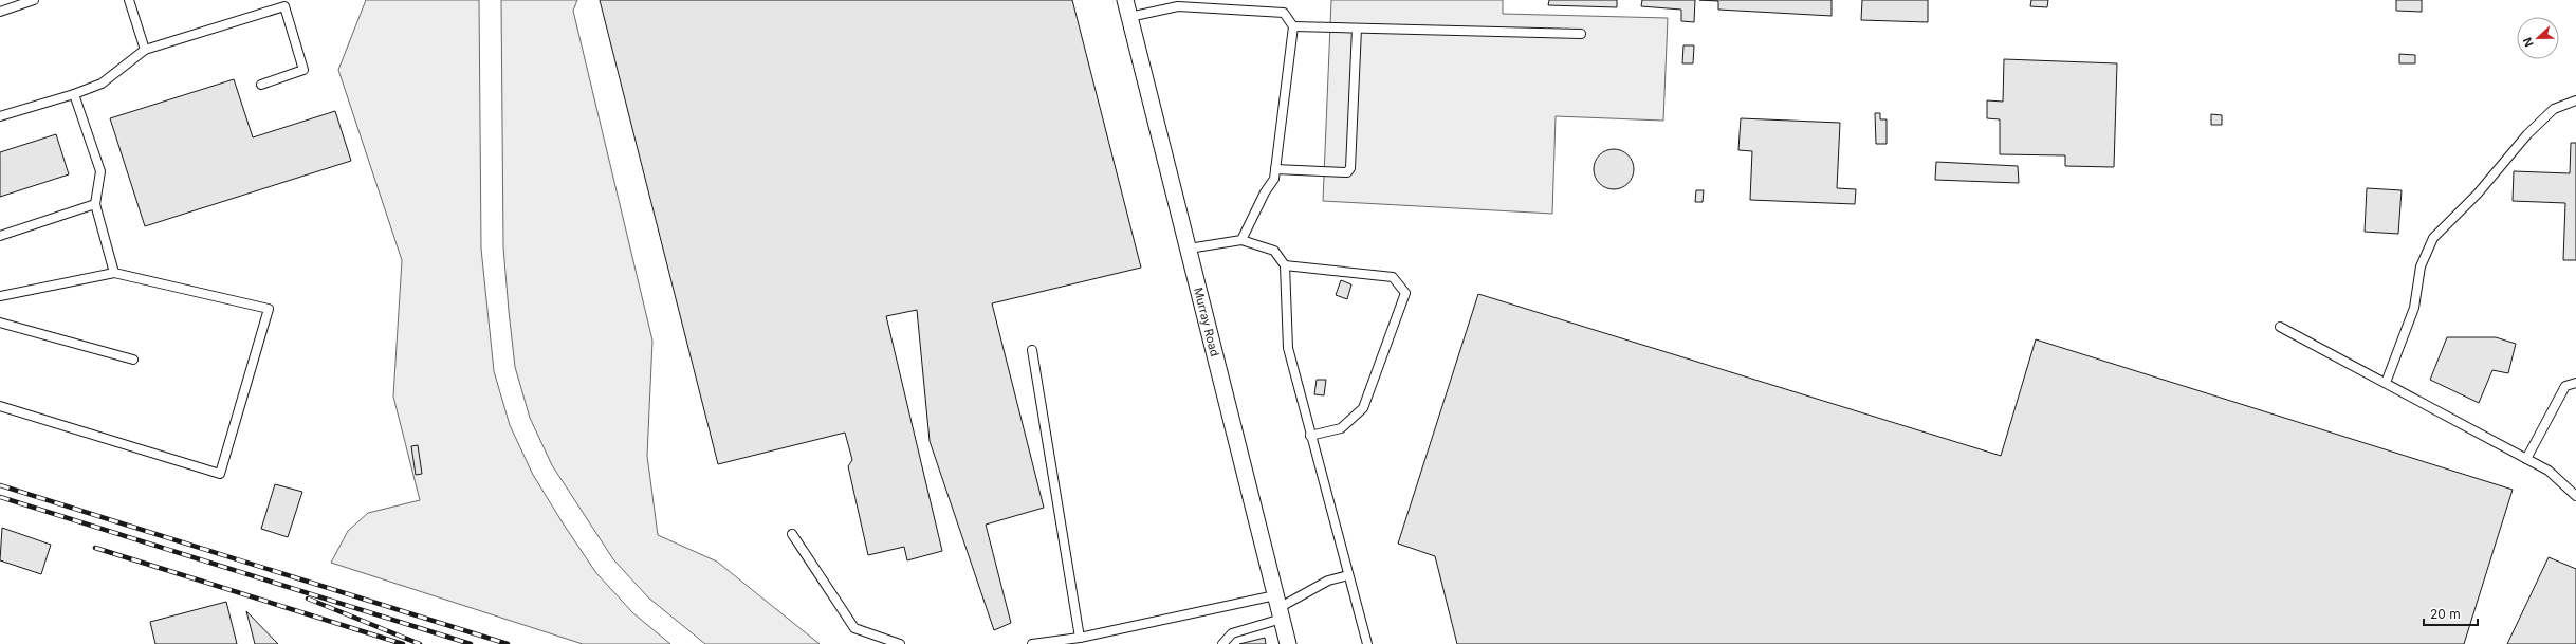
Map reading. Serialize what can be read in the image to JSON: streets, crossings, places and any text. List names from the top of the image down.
{
  "streets": {
    "street": ["Murray Road"]
  },
  "scale_bar": "20 m",
  "north": "left"
}
